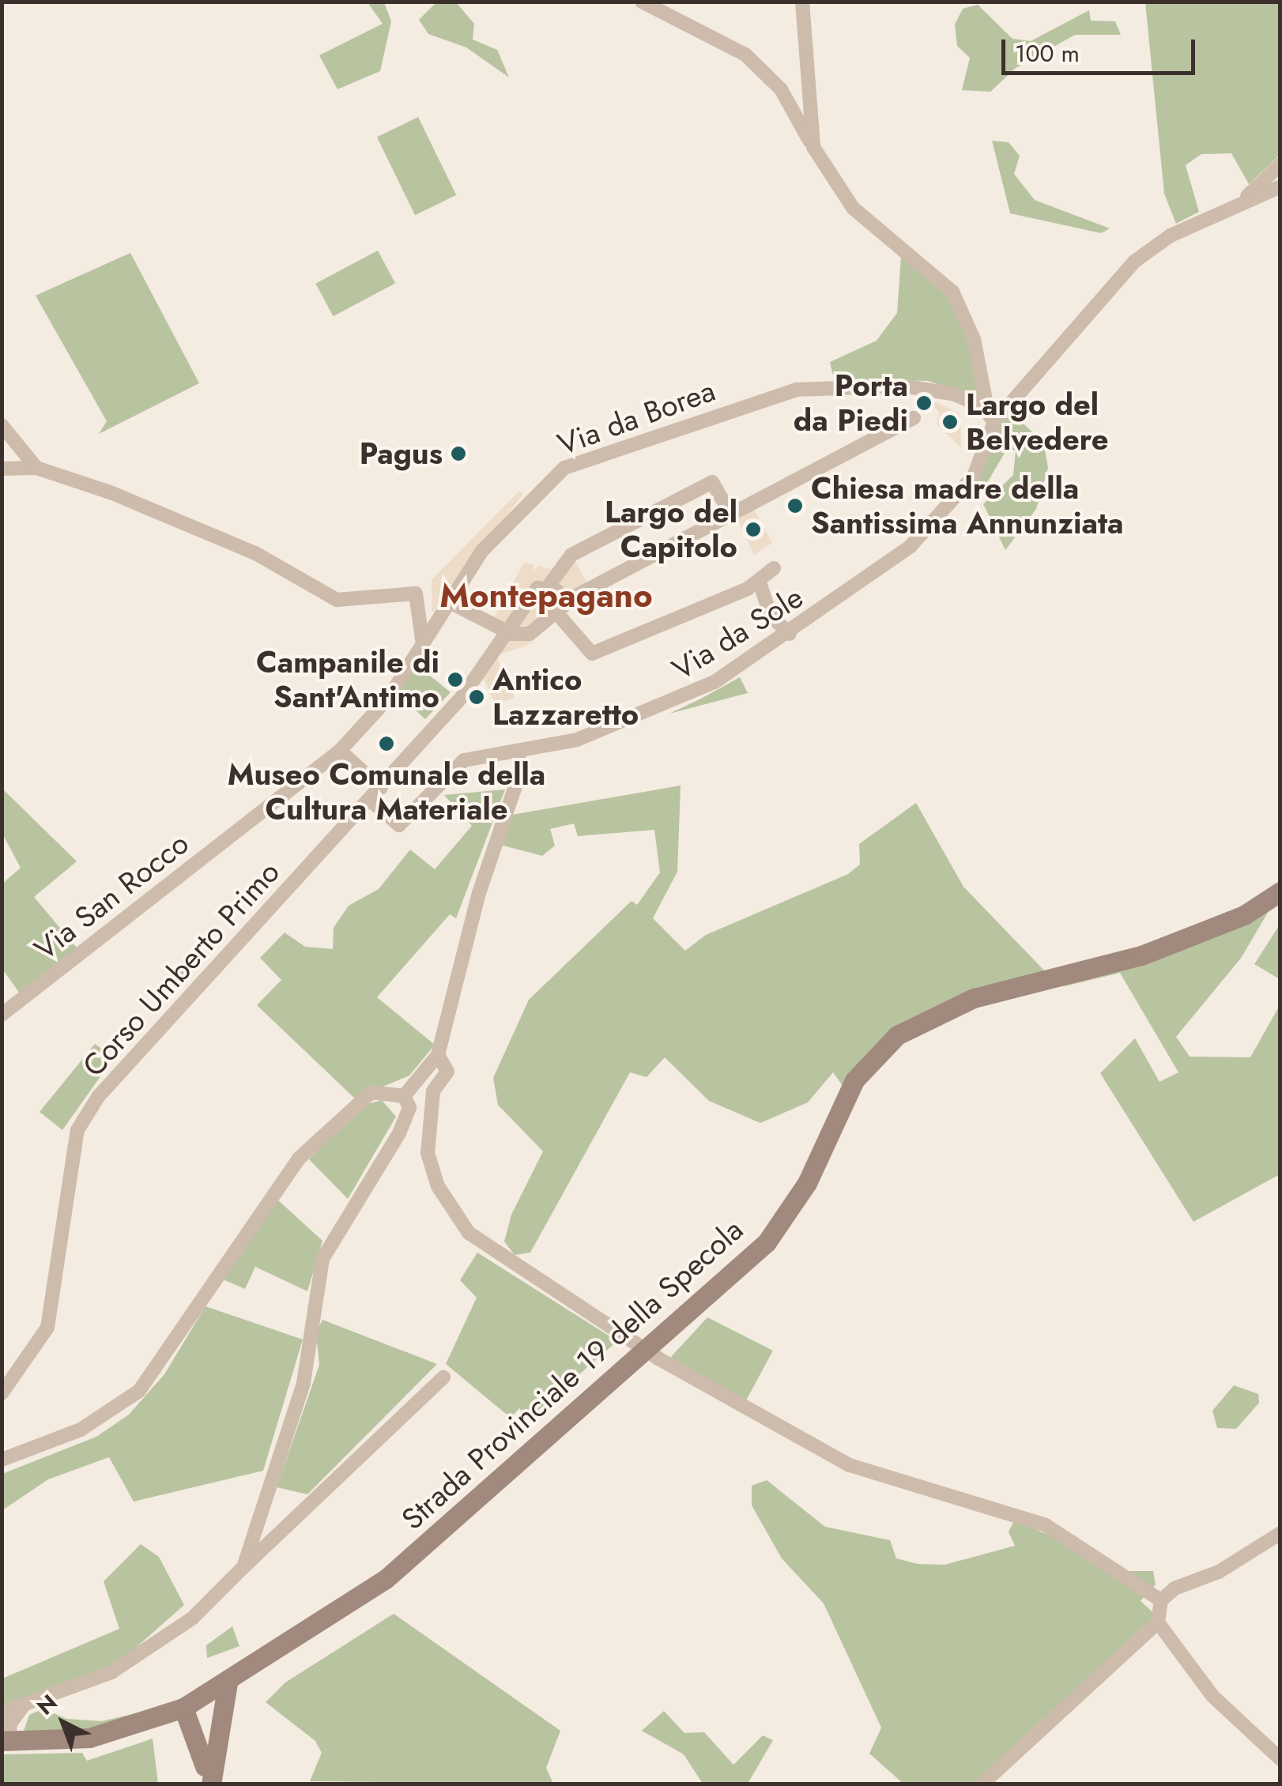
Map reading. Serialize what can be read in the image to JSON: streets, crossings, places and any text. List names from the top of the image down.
{
  "streets": {
    "main road": ["Strada Provinciale 19 della Specola"],
    "street": [
      "Via da Borea",
      "Via da Sole",
      "Via San Rocco",
      "Corso Umberto Primo"
    ]
  },
  "crossings": [
    ["Via da Borea", "Via da Sole"],
    ["Via da Borea", "Via San Rocco"],
    ["Via da Sole", "Corso Umberto Primo"]
  ],
  "districts": ["Montepagano"],
  "places": [
    "Porta da Piedi",
    "Largo del Belvedere",
    "Pagus",
    "Chiesa madre della Santissima Annunziata",
    "Largo del Capitolo",
    "Campanile di Sant'Antimo",
    "Antico Lazzaretto",
    "Museo Comunale della Cultura Materiale"
  ],
  "scale_bar": "100 m",
  "north": "top left"
}
